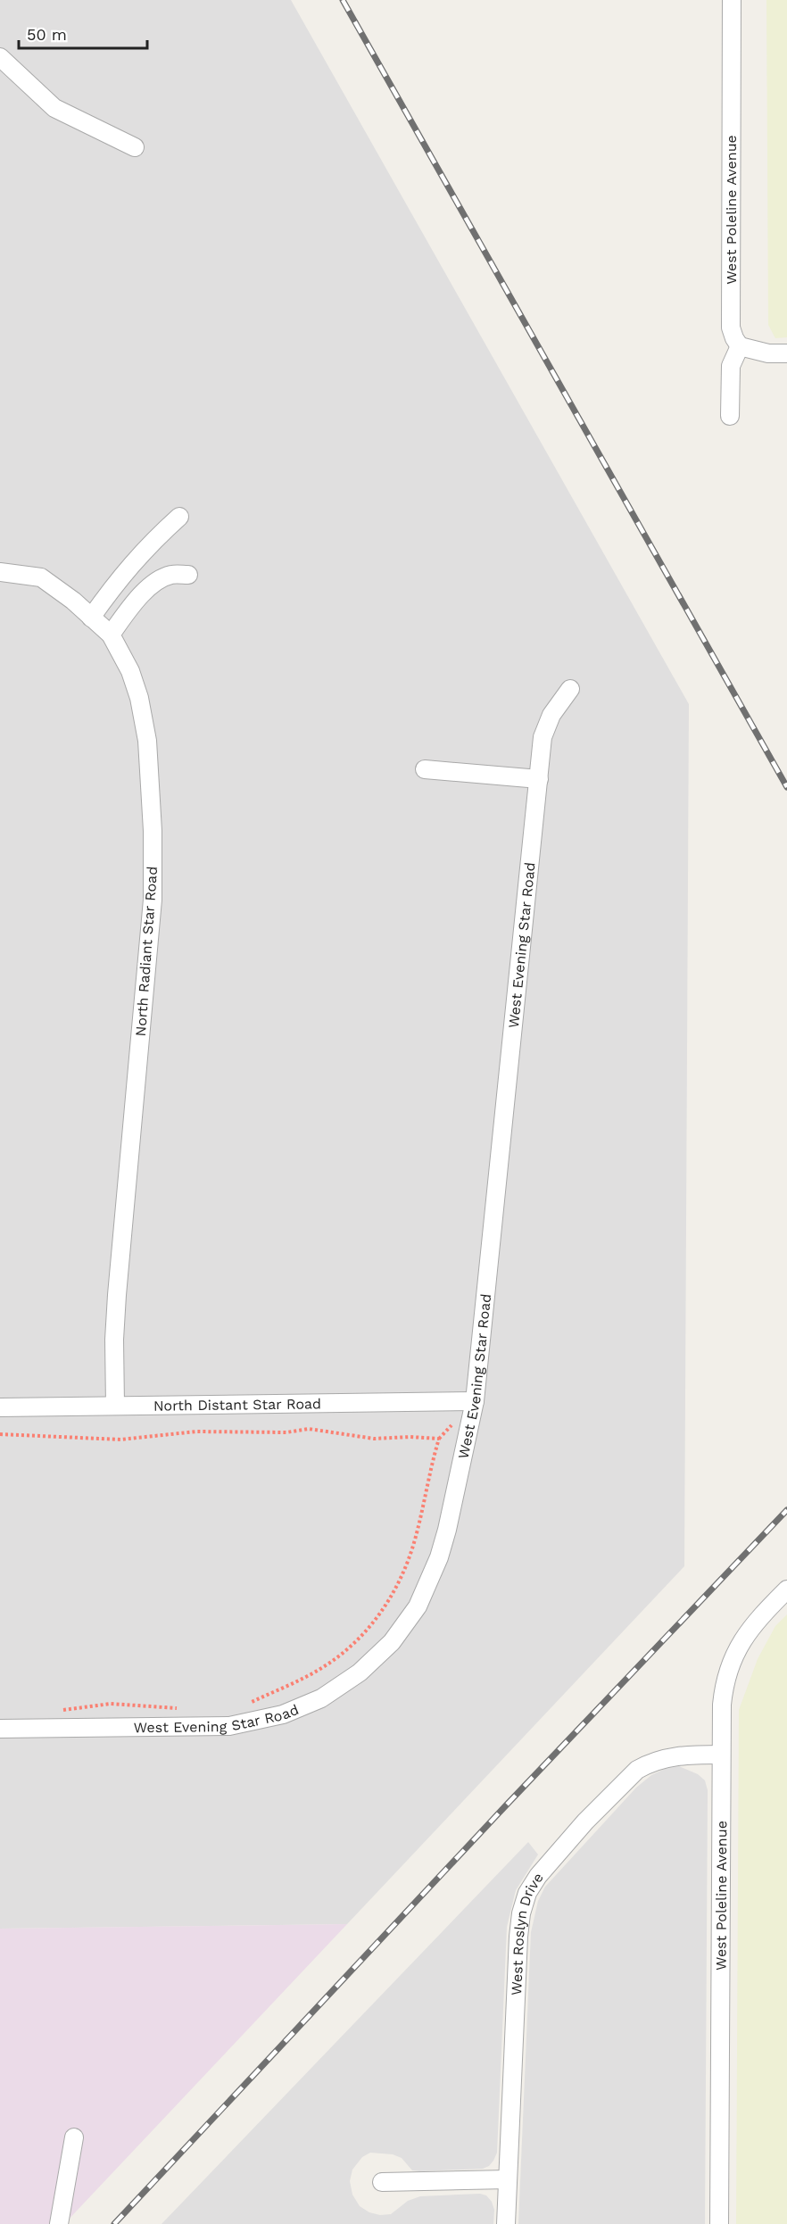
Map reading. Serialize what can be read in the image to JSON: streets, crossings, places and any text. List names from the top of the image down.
{
  "streets": {
    "street": [
      "West Poleline Avenue",
      "West Evening Star Road",
      "North Radiant Star Road",
      "North Distant Star Road",
      "West Roslyn Drive"
    ]
  },
  "crossings": [
    ["West Poleline Avenue", "West Roslyn Drive"],
    ["West Evening Star Road", "North Distant Star Road"],
    ["North Radiant Star Road", "North Distant Star Road"]
  ],
  "scale_bar": "50 m"
}
